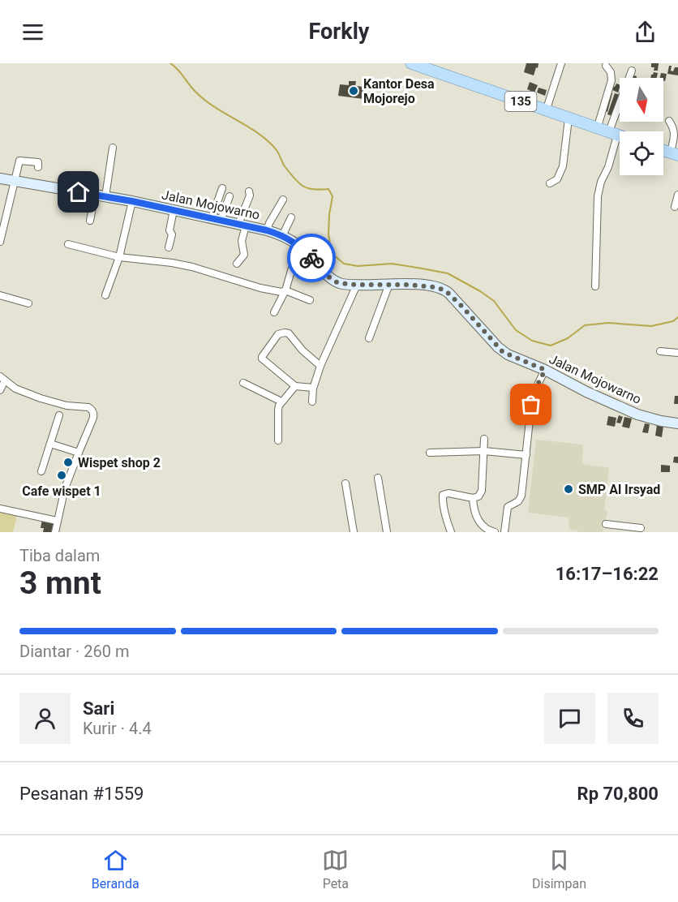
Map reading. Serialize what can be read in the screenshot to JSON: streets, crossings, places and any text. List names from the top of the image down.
{
  "streets": {
    "main road": ["135"],
    "street": ["Jalan Mojowarno"]
  },
  "places": [
    "Kantor Desa Mojorejo",
    "Wispet shop 2",
    "Cafe wispet 1",
    "SMP Al Irsyad"
  ],
  "north": "bottom",
  "page": {
    "header": "Forkly",
    "heading": ["3 mnt", "Tiba dalam", "16:17–16:22"],
    "panel": [
      "Sari",
      "Kurir · 4.4",
      "Pesanan #1559",
      "Rp 70,800"
    ],
    "bar": "Diantar · 260 m",
    "tabs": ["Beranda", "Peta", "Disimpan"]
  }
}
